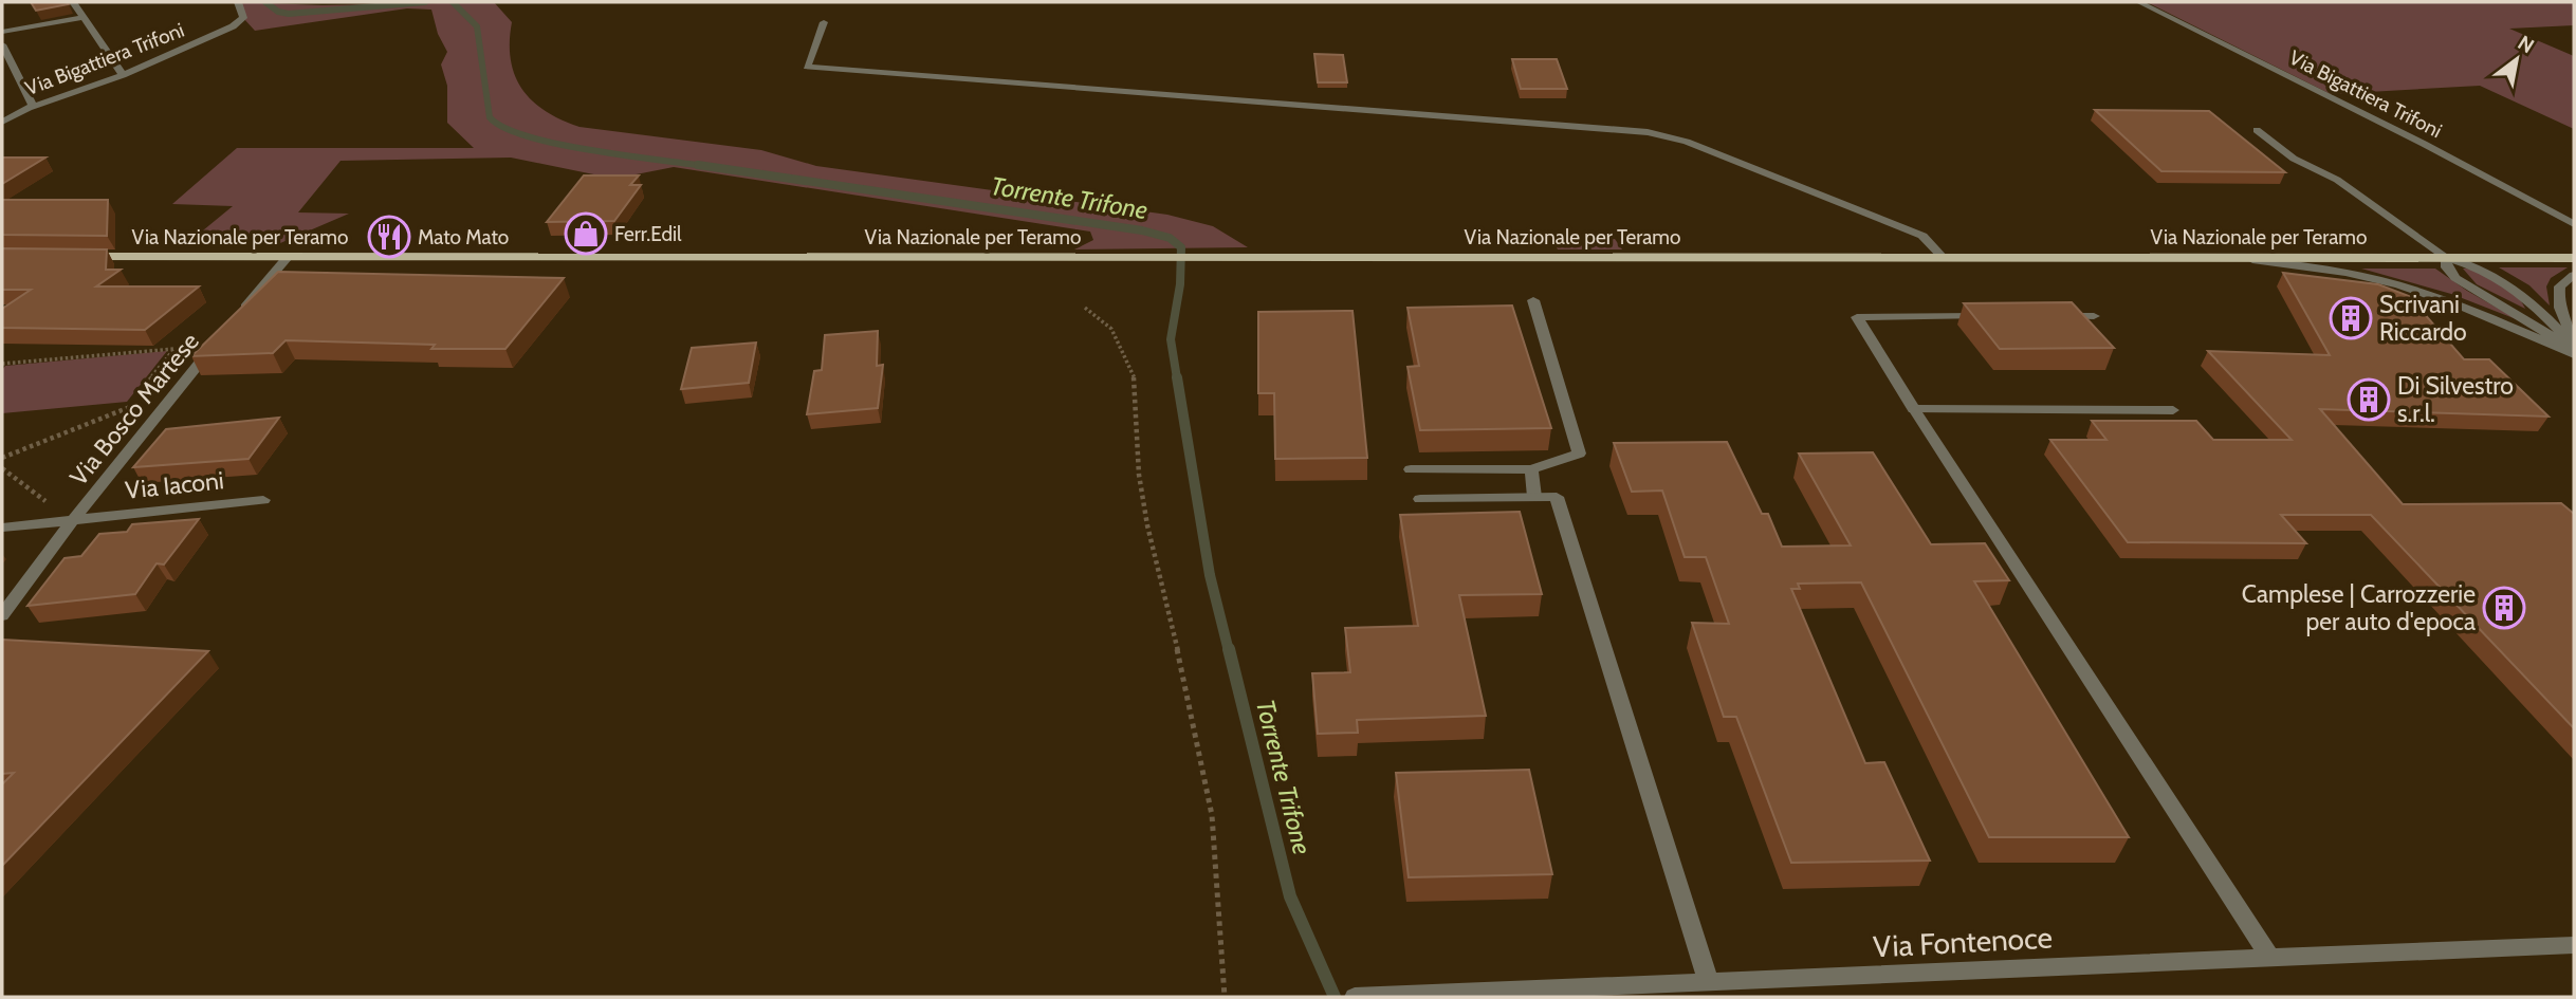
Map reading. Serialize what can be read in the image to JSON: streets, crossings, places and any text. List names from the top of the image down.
{
  "streets": {
    "main road": ["Via Nazionale per Teramo"],
    "street": [
      "Via Bigattiera Trifoni",
      "Via Bosco Martese",
      "Via Iaconi",
      "Via Fontenoce"
    ]
  },
  "crossings": [
    ["Via Bosco Martese", "Via Iaconi"]
  ],
  "water": ["Torrente Trifone"],
  "places": {
    "shop": ["Ferr.Edil"],
    "restaurant": ["Mato Mato"],
    "building": ["Scrivani Riccardo", "Di Silvestro s.r.l.", "Camplese | Carrozzerie per auto d'epoca"]
  },
  "north": "top right"
}
